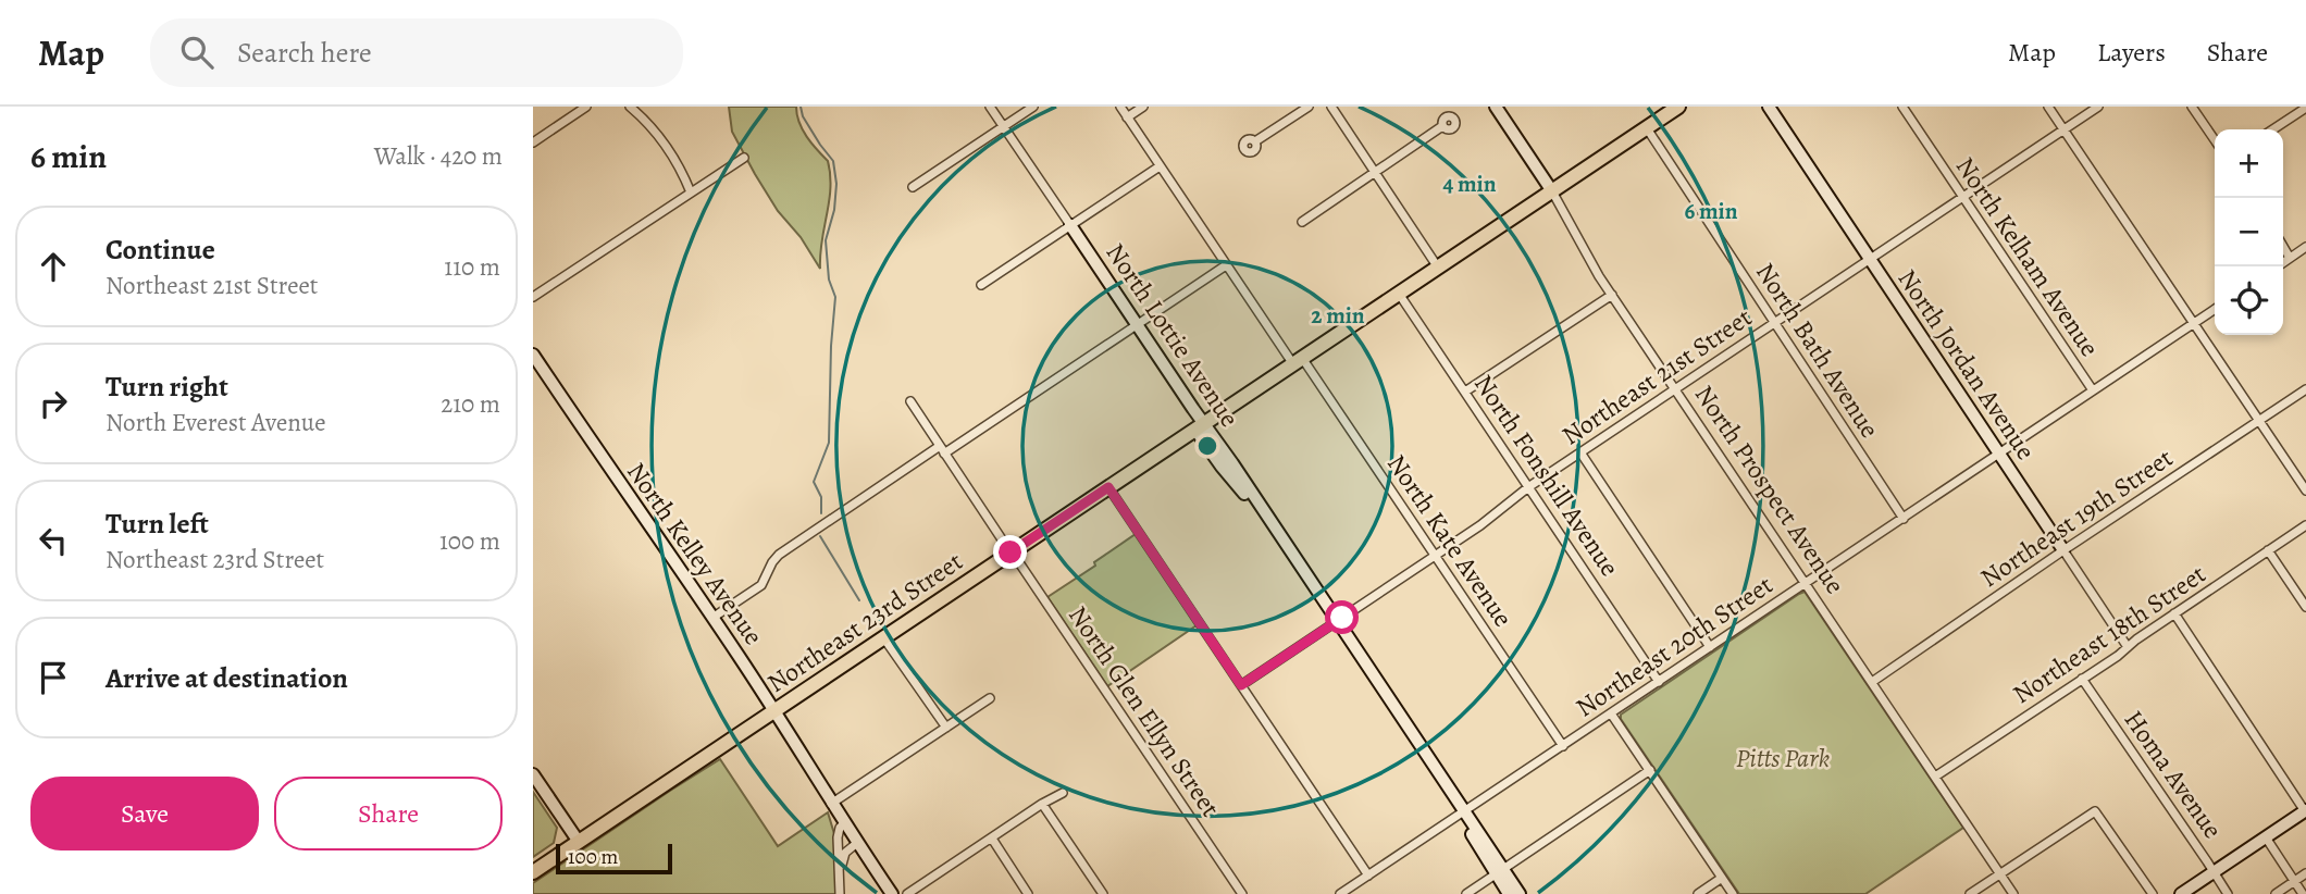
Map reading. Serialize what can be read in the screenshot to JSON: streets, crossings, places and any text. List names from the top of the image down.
{
  "streets": {
    "main road": ["Northeast 23rd Street"],
    "street": [
      "North Kelham Avenue",
      "North Lottie Avenue",
      "North Bath Avenue",
      "North Jordan Avenue",
      "Northeast 21st Street",
      "North Fonshill Avenue",
      "North Prospect Avenue",
      "Northeast 19th Street",
      "North Kate Avenue",
      "North Kelley Avenue",
      "Northeast 18th Street",
      "Northeast 20th Street",
      "North Glen Ellyn Street",
      "Homa Avenue"
    ]
  },
  "crossings": [
    ["North Kelham Avenue", "Northeast 21st Street"],
    ["North Kelham Avenue", "Northeast 20th Street"],
    ["North Lottie Avenue", "Northeast 21st Street"],
    ["North Lottie Avenue", "Northeast 23rd Street"],
    ["North Lottie Avenue", "Northeast 20th Street"],
    ["North Bath Avenue", "Northeast 21st Street"],
    ["North Bath Avenue", "Northeast 23rd Street"],
    ["North Bath Avenue", "Northeast 20th Street"],
    ["North Jordan Avenue", "Northeast 21st Street"],
    ["North Jordan Avenue", "Northeast 19th Street"],
    ["North Jordan Avenue", "Northeast 18th Street"],
    ["North Jordan Avenue", "Northeast 20th Street"],
    ["Northeast 21st Street", "North Fonshill Avenue"],
    ["Northeast 21st Street", "North Prospect Avenue"],
    ["Northeast 21st Street", "North Kate Avenue"],
    ["North Fonshill Avenue", "Northeast 23rd Street"],
    ["North Fonshill Avenue", "Northeast 20th Street"],
    ["North Prospect Avenue", "Northeast 19th Street"],
    ["North Prospect Avenue", "Northeast 23rd Street"],
    ["North Prospect Avenue", "Northeast 18th Street"],
    ["North Prospect Avenue", "Northeast 20th Street"],
    ["North Kate Avenue", "Northeast 23rd Street"],
    ["North Kate Avenue", "Northeast 20th Street"],
    ["North Kelley Avenue", "Northeast 23rd Street"],
    ["Northeast 23rd Street", "North Glen Ellyn Street"],
    ["Northeast 18th Street", "Homa Avenue"]
  ],
  "parks": ["Pitts Park"],
  "scale_bar": "100 m",
  "page": {
    "header": "Map",
    "search": "Search here",
    "nav": ["Map", "Layers", "Share"],
    "heading": ["6 min", "Walk · 420 m"],
    "map_buttons": ["+", "−"],
    "list": [
      ["Continue", "Northeast 21st Street", "110 m"],
      ["Turn right", "North Everest Avenue", "210 m"],
      ["Turn left", "Northeast 23rd Street", "100 m"],
      "Arrive at destination"
    ],
    "buttons": ["Save", "Share"],
    "scale": "100 m"
  },
  "rings": ["4 min", "6 min", "2 min"]
}
